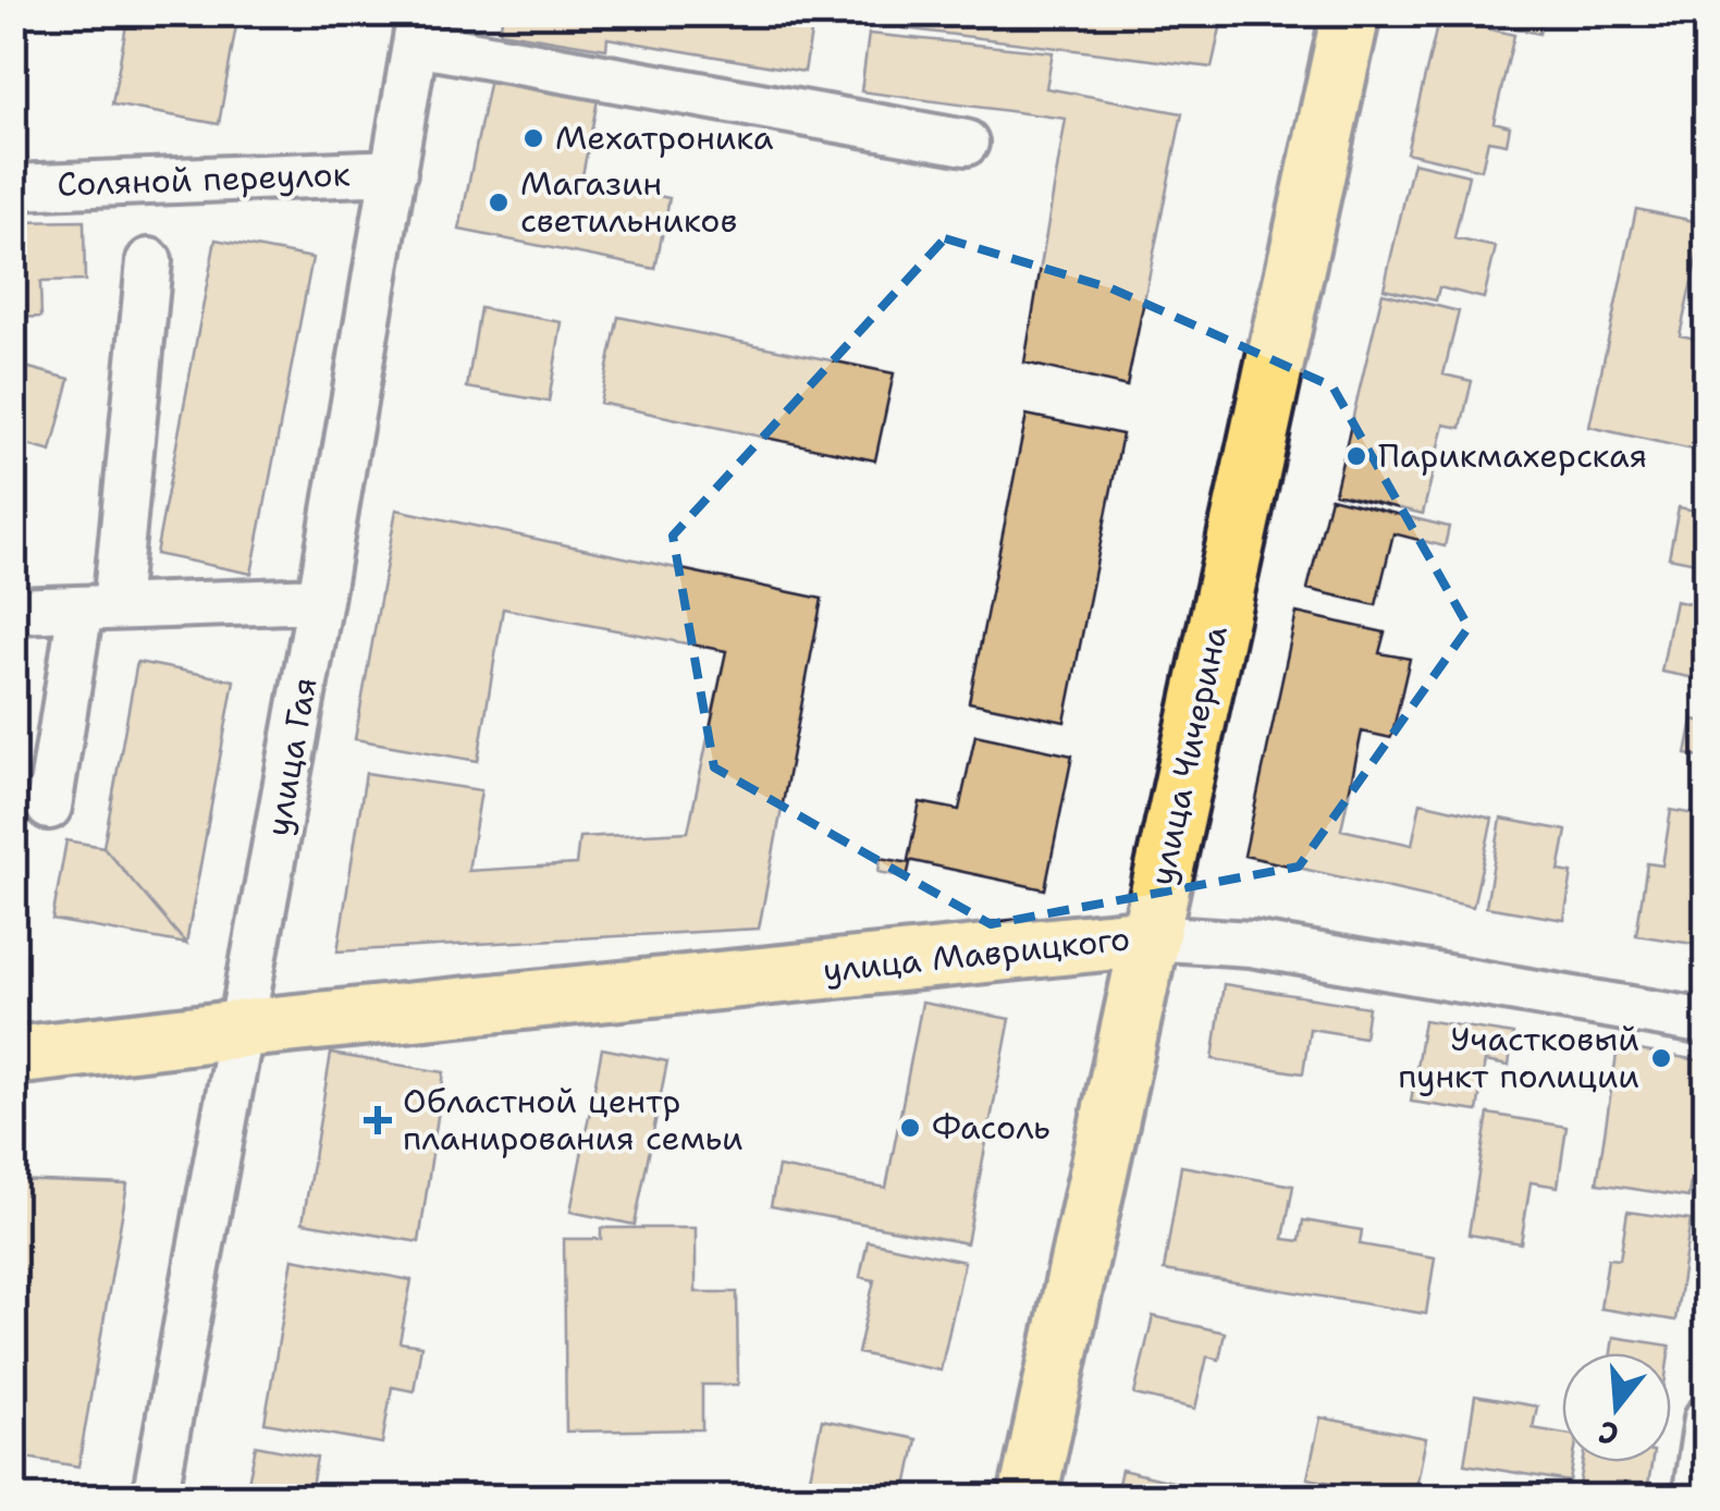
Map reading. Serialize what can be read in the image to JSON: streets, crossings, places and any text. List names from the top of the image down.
{
  "streets": {
    "main road": ["улица Чичерина", "улица Маврицкого"],
    "street": ["Соляной переулок", "улица Гая"]
  },
  "crossings": [
    ["Соляной переулок", "улица Гая"],
    ["улица Чичерина", "улица Маврицкого"],
    ["улица Гая", "улица Маврицкого"]
  ],
  "places": {
    "other": [
      "Мехатроника",
      "Магазин светильников",
      "Парикмахерская",
      "Участковый пункт полиции",
      "Фасоль"
    ],
    "health": ["Областной центр планирования семьи"]
  },
  "north": "bottom"
}
